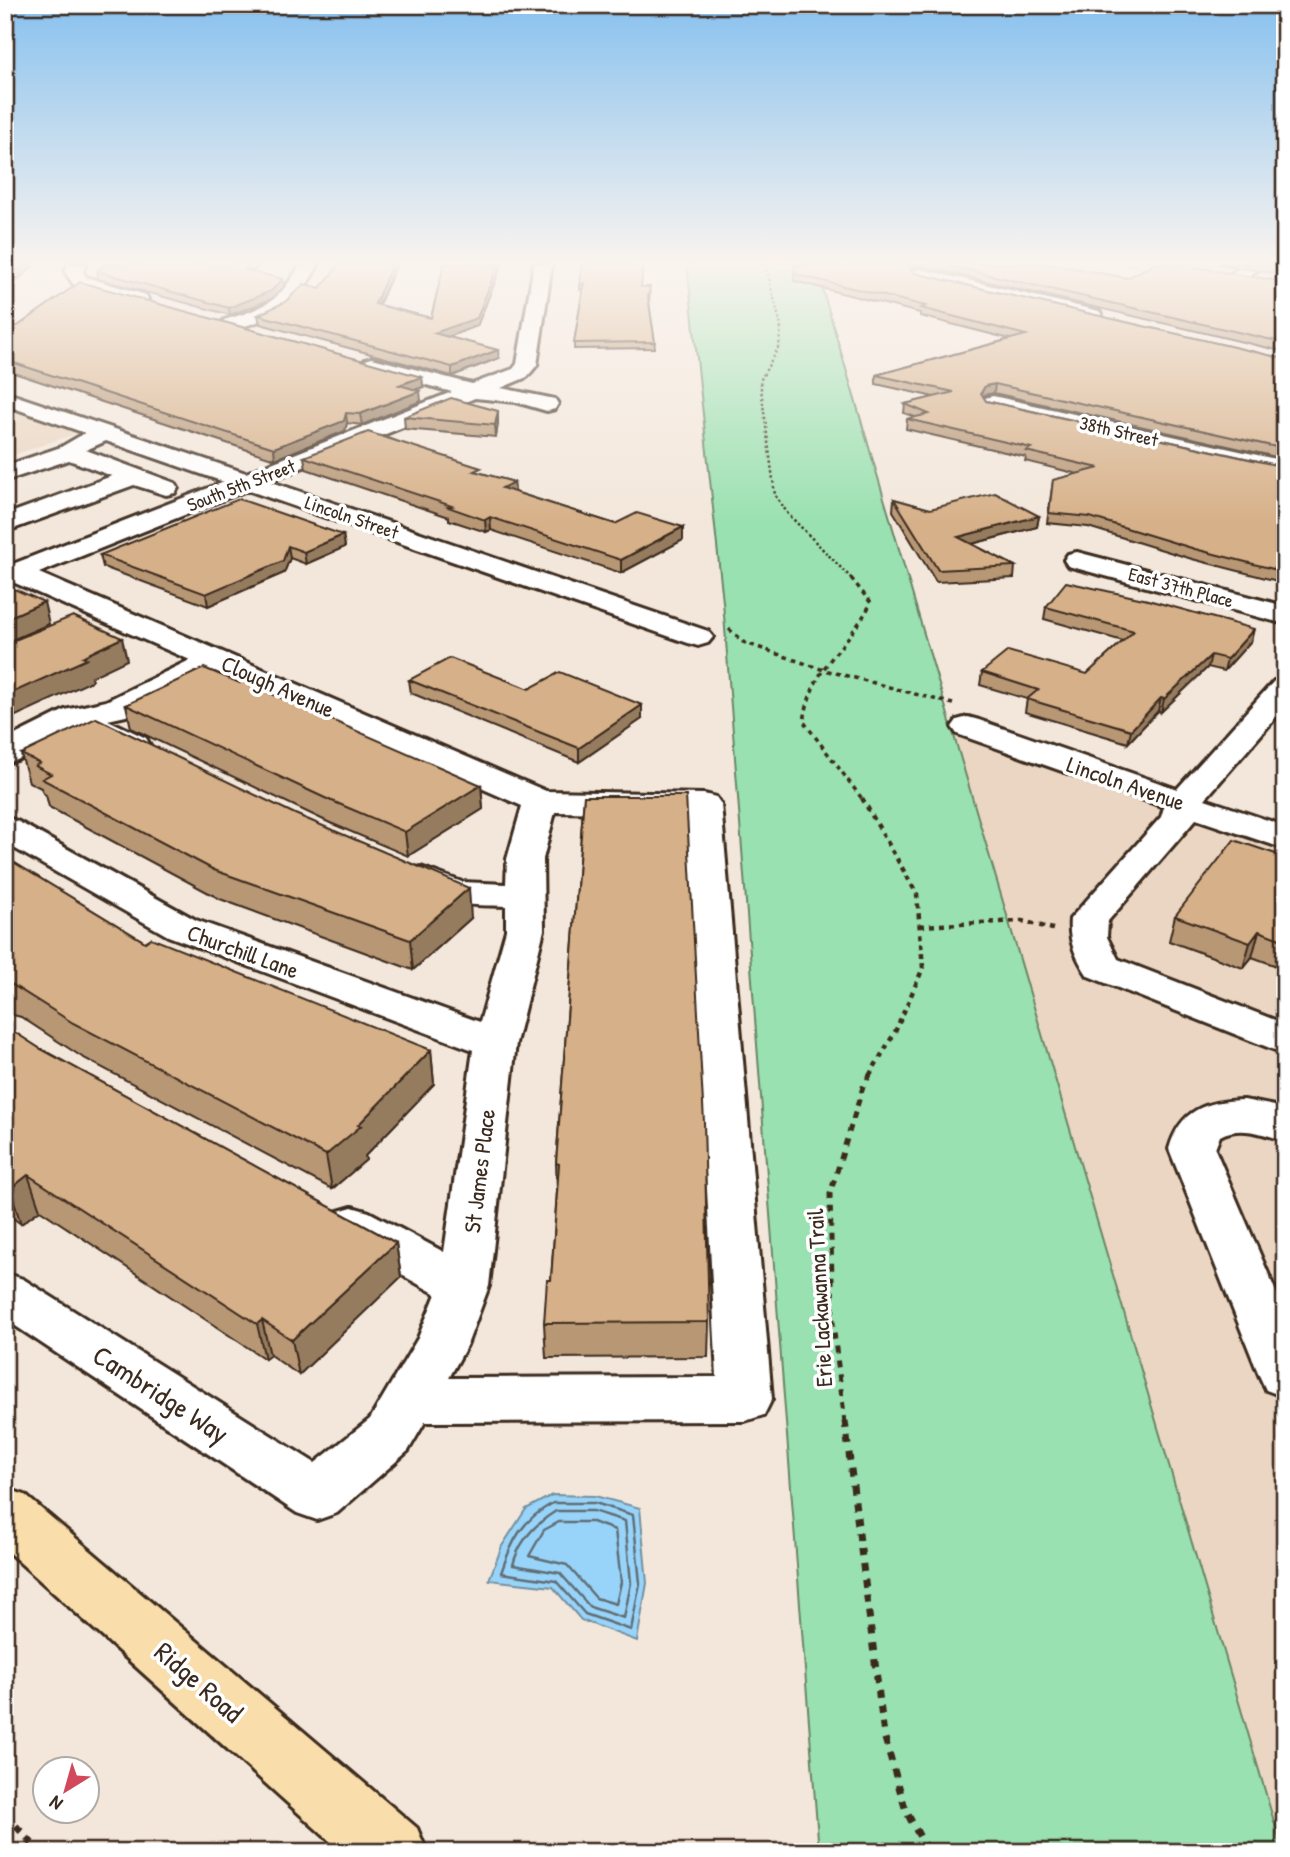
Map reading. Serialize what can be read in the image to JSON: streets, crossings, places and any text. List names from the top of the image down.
{
  "streets": {
    "main road": ["Ridge Road"],
    "street": [
      "38th Street",
      "South 5th Street",
      "Lincoln Street",
      "East 37th Place",
      "Clough Avenue",
      "Lincoln Avenue",
      "Churchill Lane",
      "St James Place",
      "Cambridge Way"
    ],
    "path": ["Erie Lackawanna Trail"]
  },
  "crossings": [
    ["South 5th Street", "Lincoln Street"],
    ["South 5th Street", "Clough Avenue"],
    ["Clough Avenue", "St James Place"],
    ["Churchill Lane", "St James Place"],
    ["St James Place", "Cambridge Way"]
  ],
  "north": "bottom left"
}
